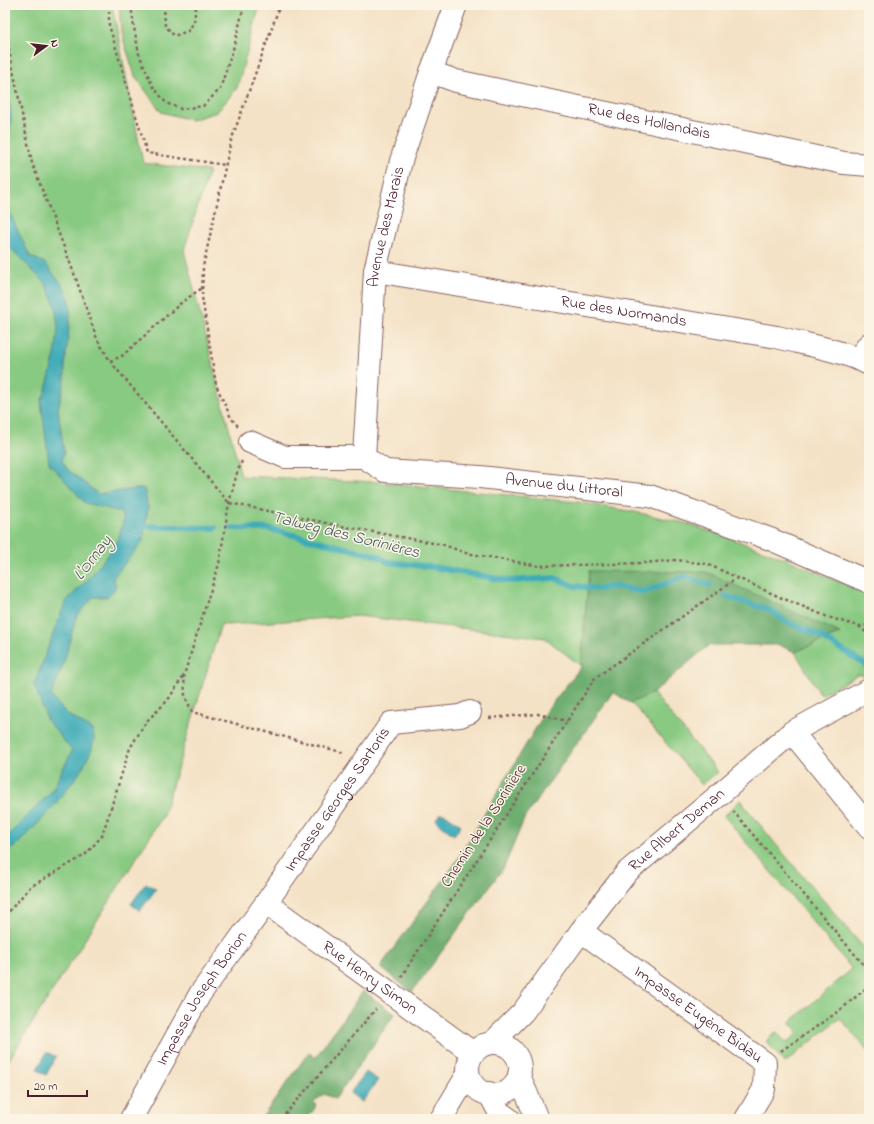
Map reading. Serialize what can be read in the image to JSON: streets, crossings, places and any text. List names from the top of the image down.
{
  "streets": {
    "street": [
      "Rue des Hollandais",
      "Avenue des Marais",
      "Rue des Normands",
      "Avenue du Littoral",
      "Impasse Georges Sartoris",
      "Rue Albert Deman",
      "Rue Henry Simon",
      "Impasse Joseph Borion",
      "Impasse Eugène Bidau"
    ],
    "path": ["Chemin de la Sorinière"]
  },
  "crossings": [
    ["Rue des Hollandais", "Avenue des Marais"],
    ["Avenue des Marais", "Rue des Normands"],
    ["Avenue des Marais", "Avenue du Littoral"],
    ["Impasse Georges Sartoris", "Rue Henry Simon"],
    ["Impasse Georges Sartoris", "Impasse Joseph Borion"],
    ["Chemin de la Sorinière", "Rue Henry Simon"],
    ["Rue Albert Deman", "Rue Henry Simon"],
    ["Rue Albert Deman", "Impasse Eugène Bidau"],
    ["Rue Henry Simon", "Impasse Joseph Borion"]
  ],
  "water": ["Talweg des Sorinières", "L'Ornay"],
  "scale_bar": "20 m",
  "north": "right"
}
